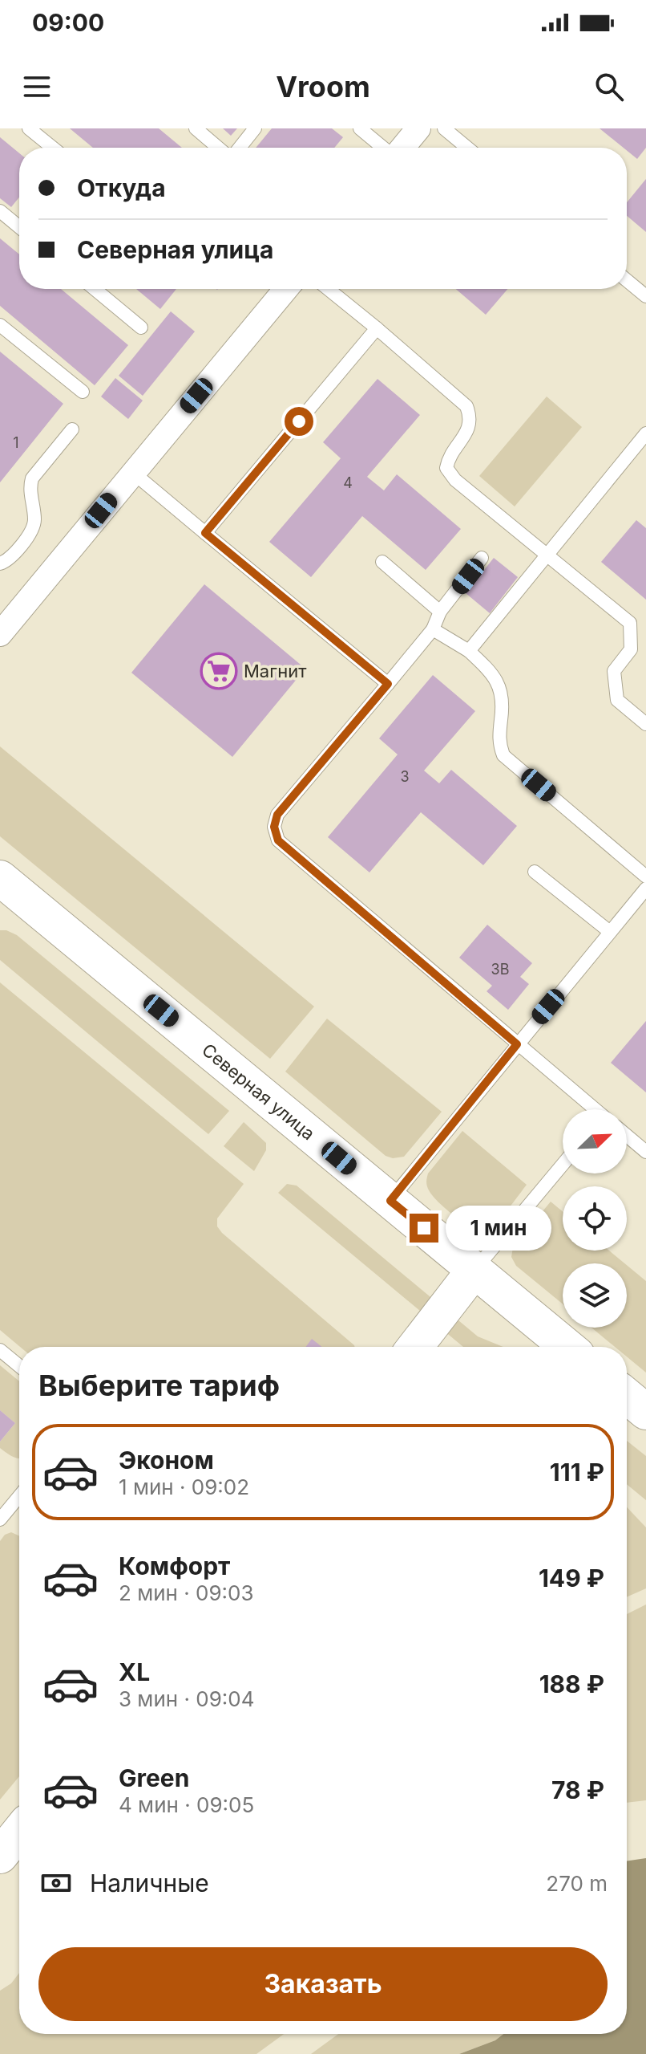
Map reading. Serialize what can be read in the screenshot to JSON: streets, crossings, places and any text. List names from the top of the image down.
{
  "streets": {
    "main road": ["Северная улица"]
  },
  "places": {
    "supermarket": ["Магнит"]
  },
  "house_numbers": [
    "1",
    "4",
    "3",
    "3В"
  ],
  "north": "top right",
  "page": {
    "status": "09:00",
    "header": "Vroom",
    "banner": ["Откуда", "Северная улица"],
    "bubble": "1 мин",
    "heading": "Выберите тариф",
    "list": [
      {
        "name": "Эконом",
        "note": "1 мин · 09:02",
        "value": "111 ₽"
      },
      {
        "name": "Комфорт",
        "note": "2 мин · 09:03",
        "value": "149 ₽"
      },
      {
        "name": "XL",
        "note": "3 мин · 09:04",
        "value": "188 ₽"
      },
      {
        "name": "Green",
        "note": "4 мин · 09:05",
        "value": "78 ₽"
      }
    ],
    "pay": ["Наличные", "270 m"],
    "buttons": "Заказать"
  }
}
